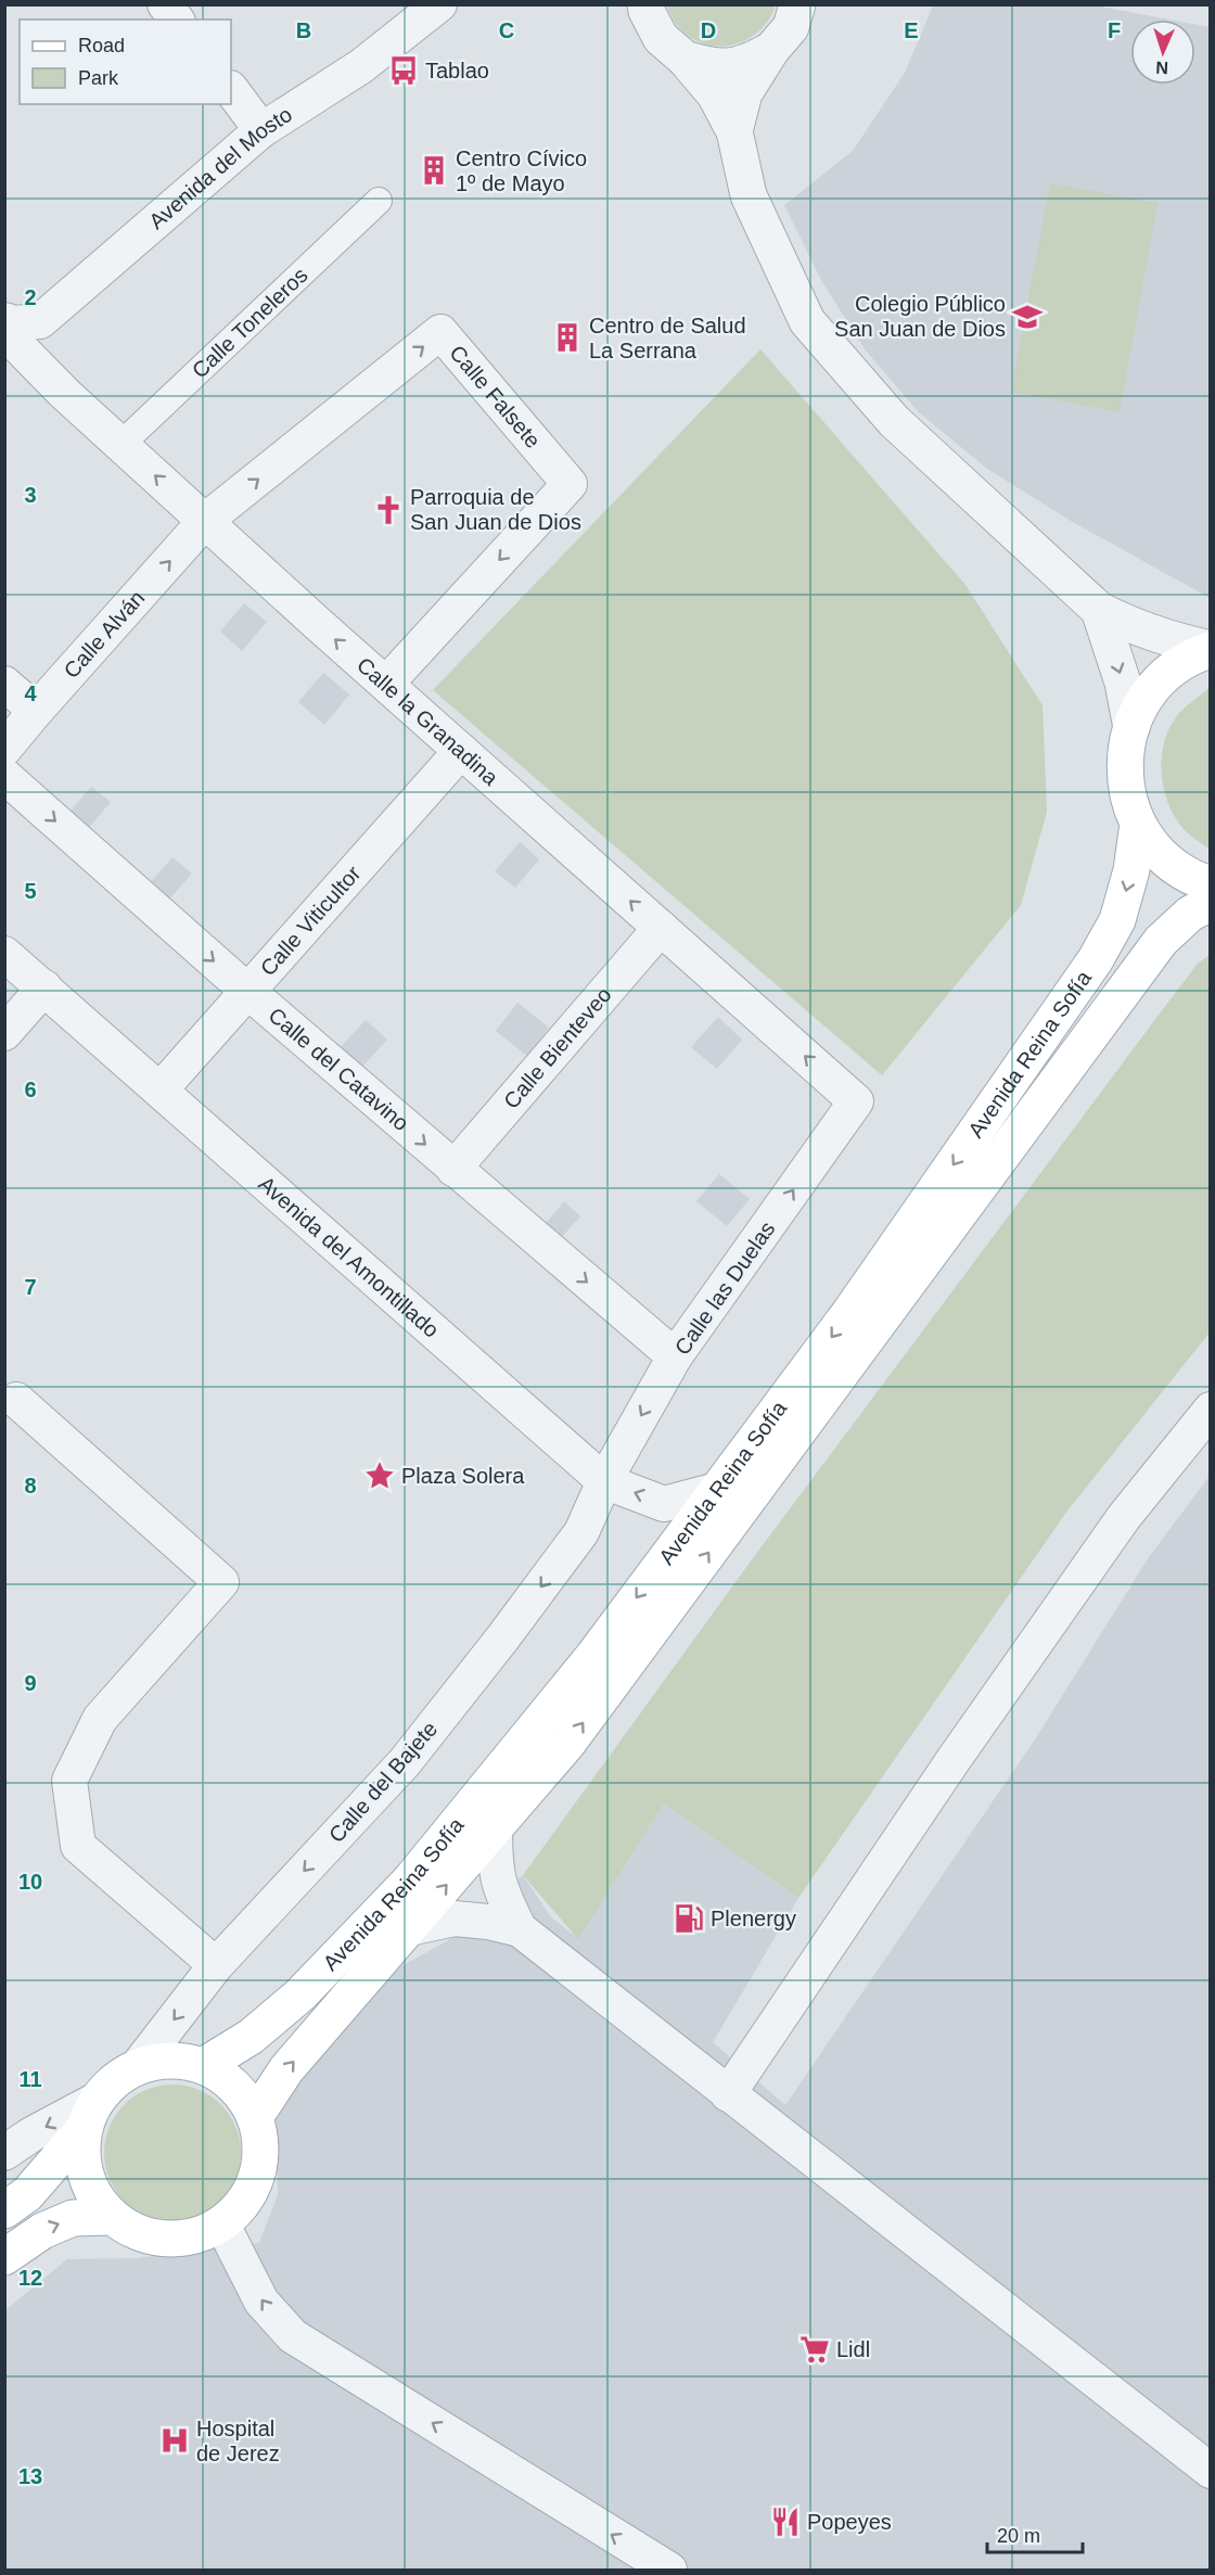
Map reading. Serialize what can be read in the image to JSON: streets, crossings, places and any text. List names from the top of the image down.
{
  "streets": {
    "main road": ["Avenida Reina Sofía"],
    "street": [
      "Avenida del Mosto",
      "Calle Toneleros",
      "Calle Falsete",
      "Calle Alván",
      "Calle la Granadina",
      "Calle Viticultor",
      "Calle Bienteveo",
      "Calle del Catavino",
      "Avenida del Amontillado",
      "Calle las Duelas",
      "Calle del Bajete"
    ]
  },
  "crossings": [
    ["Calle Toneleros", "Calle la Granadina"],
    ["Calle Falsete", "Calle Alván"],
    ["Calle Falsete", "Calle la Granadina"],
    ["Calle Alván", "Calle la Granadina"],
    ["Calle la Granadina", "Calle Viticultor"],
    ["Calle la Granadina", "Calle Bienteveo"],
    ["Calle la Granadina", "Calle las Duelas"],
    ["Calle Viticultor", "Calle del Catavino"],
    ["Calle Viticultor", "Avenida del Amontillado"],
    ["Calle Bienteveo", "Calle del Catavino"],
    ["Avenida Reina Sofía", "Avenida del Amontillado"],
    ["Avenida Reina Sofía", "Calle del Bajete"],
    ["Calle del Catavino", "Calle las Duelas"],
    ["Avenida del Amontillado", "Calle las Duelas"],
    ["Avenida del Amontillado", "Calle del Bajete"],
    ["Calle las Duelas", "Calle del Bajete"]
  ],
  "one_way": [
    "Calle Alván",
    "Calle la Granadina",
    "Calle del Catavino",
    "Calle del Bajete"
  ],
  "places": {
    "bus stop": ["Tablao"],
    "building": ["Centro Cívico 1º de Mayo", "Centro de Salud La Serrana"],
    "school or university": ["Colegio Público San Juan de Dios"],
    "church": ["Parroquia de San Juan de Dios"],
    "place": ["Plaza Solera"],
    "fuel station": ["Plenergy"],
    "supermarket": ["Lidl"],
    "hospital": ["Hospital de Jerez"],
    "restaurant": ["Popeyes"]
  },
  "legend": ["Road", "Park"],
  "scale_bar": "20 m",
  "north": "bottom",
  "grid": {
    "columns": [
      "B",
      "C",
      "D",
      "E",
      "F"
    ],
    "rows": [
      "2",
      "3",
      "4",
      "5",
      "6",
      "7",
      "8",
      "9",
      "10",
      "11",
      "12",
      "13"
    ]
  }
}
